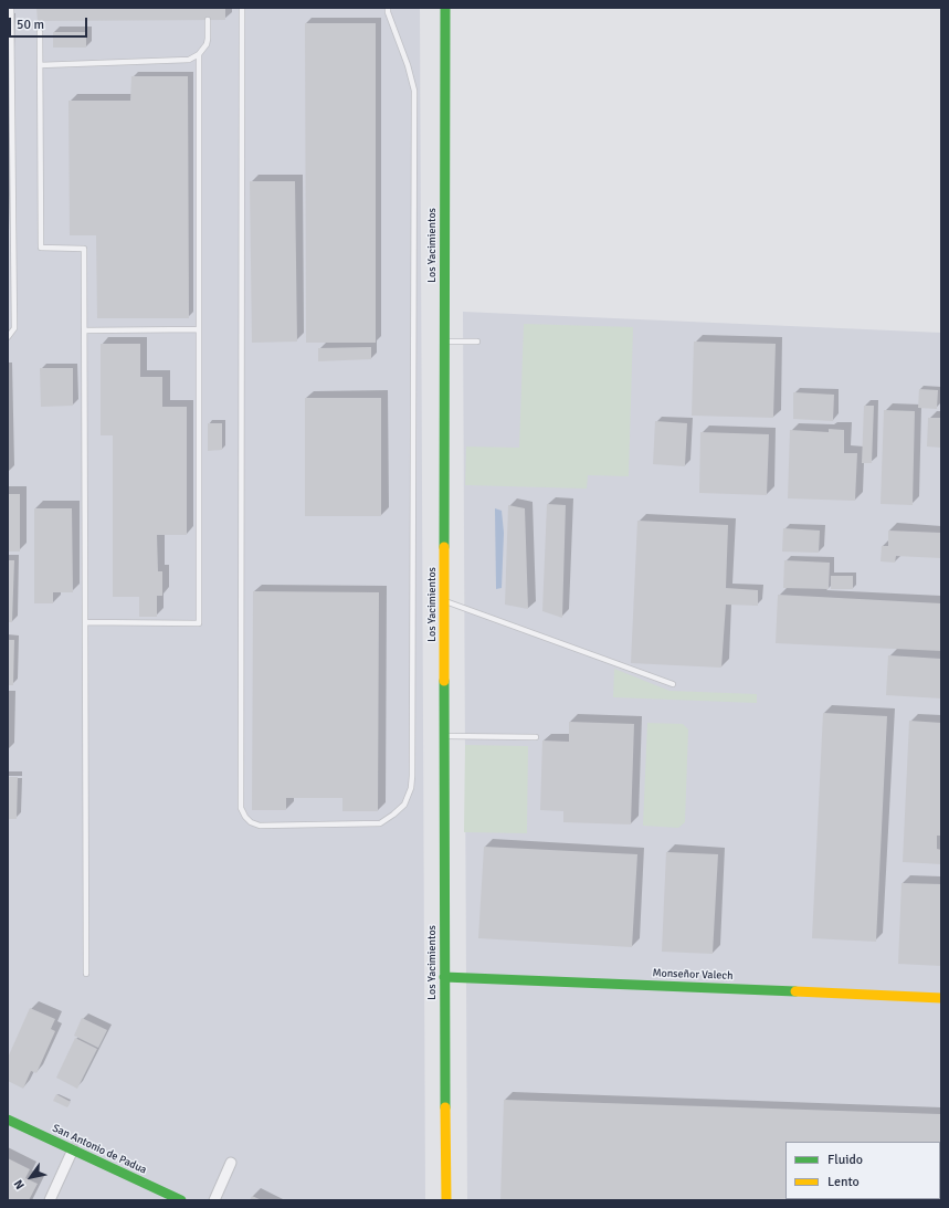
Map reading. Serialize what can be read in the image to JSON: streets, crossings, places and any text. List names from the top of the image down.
{
  "streets": {
    "street": ["Los Yacimientos", "Monseñor Valech", "San Antonio de Padua"]
  },
  "crossings": [
    ["Los Yacimientos", "Monseñor Valech"]
  ],
  "legend": ["Fluido", "Lento"],
  "scale_bar": "50 m",
  "north": "bottom left"
}
